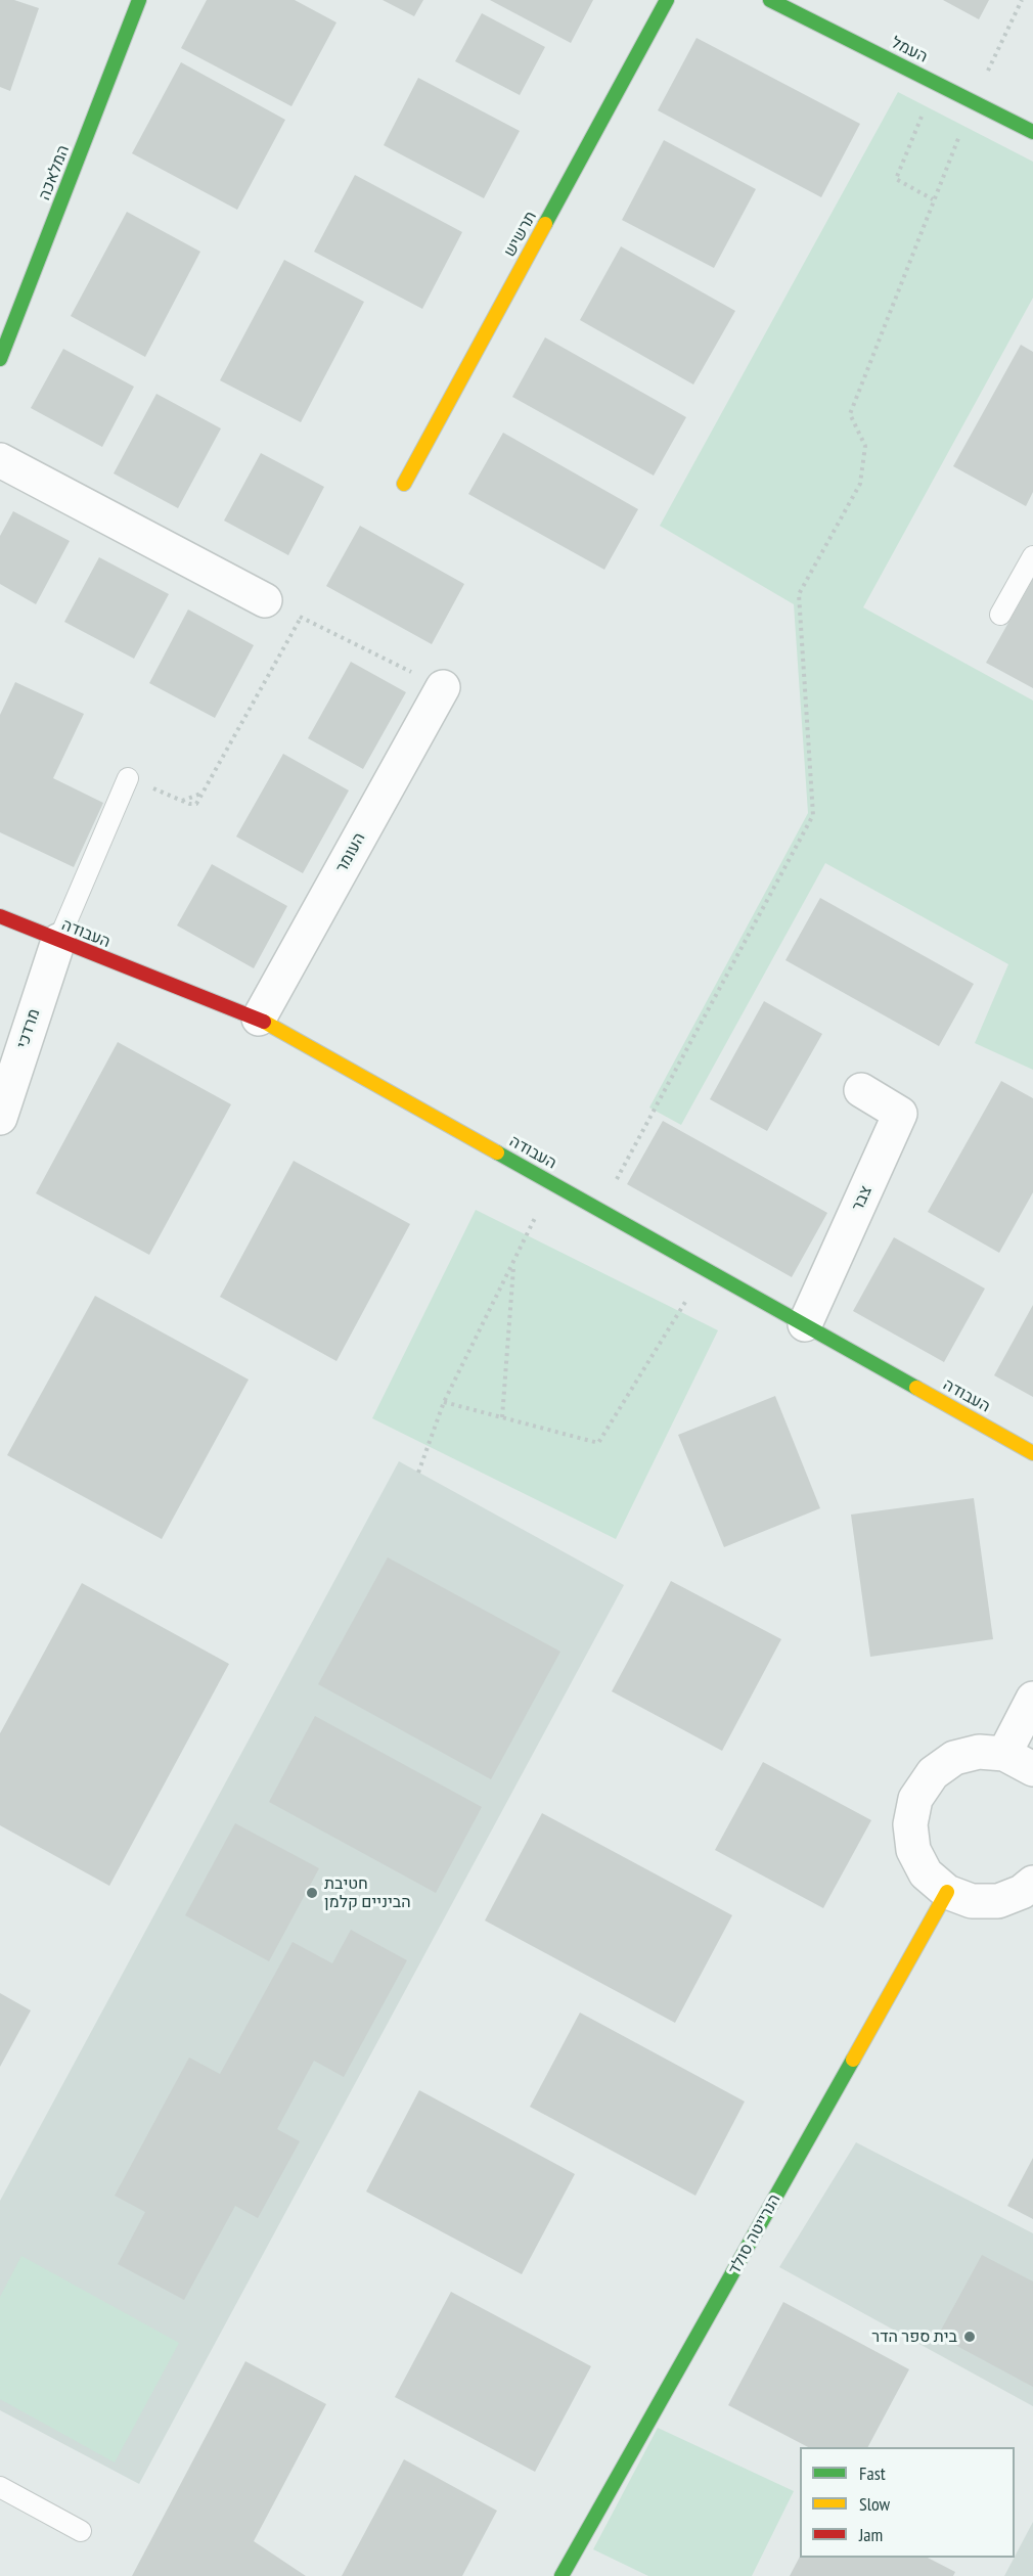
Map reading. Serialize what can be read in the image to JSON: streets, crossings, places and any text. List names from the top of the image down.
{
  "streets": {
    "street": [
      "העמל",
      "המלאכה",
      "תרשיש",
      "העומר",
      "העבודה",
      "מרדכי",
      "צבר",
      "הנרייטה סולד"
    ]
  },
  "crossings": [
    ["העומר", "העבודה"],
    ["העבודה", "מרדכי"],
    ["העבודה", "צבר"]
  ],
  "places": ["חטיבת הביניים קלמן", "בית ספר הדר"],
  "legend": ["Fast", "Slow", "Jam"]
}
